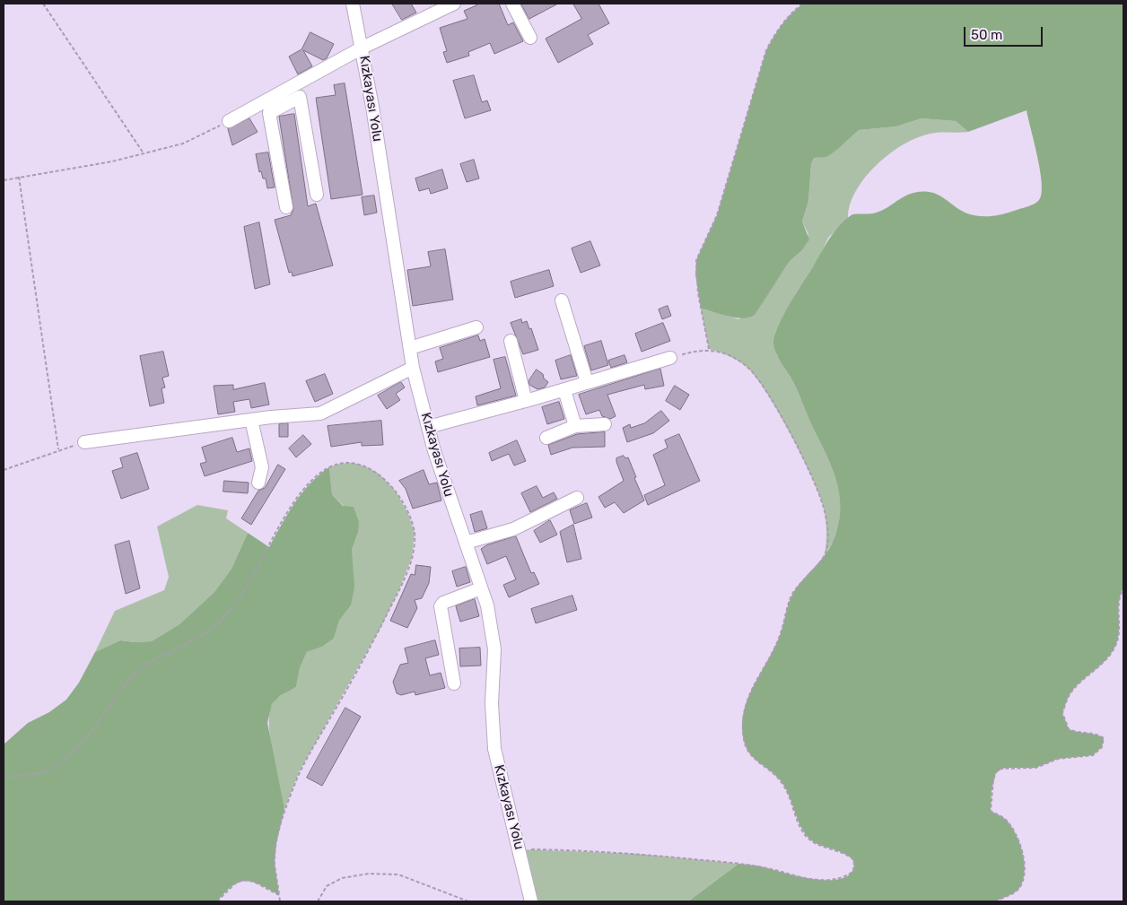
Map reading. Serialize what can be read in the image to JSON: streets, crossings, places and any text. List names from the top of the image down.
{
  "streets": {
    "street": ["Kızkayası Yolu"]
  },
  "scale_bar": "50 m"
}
